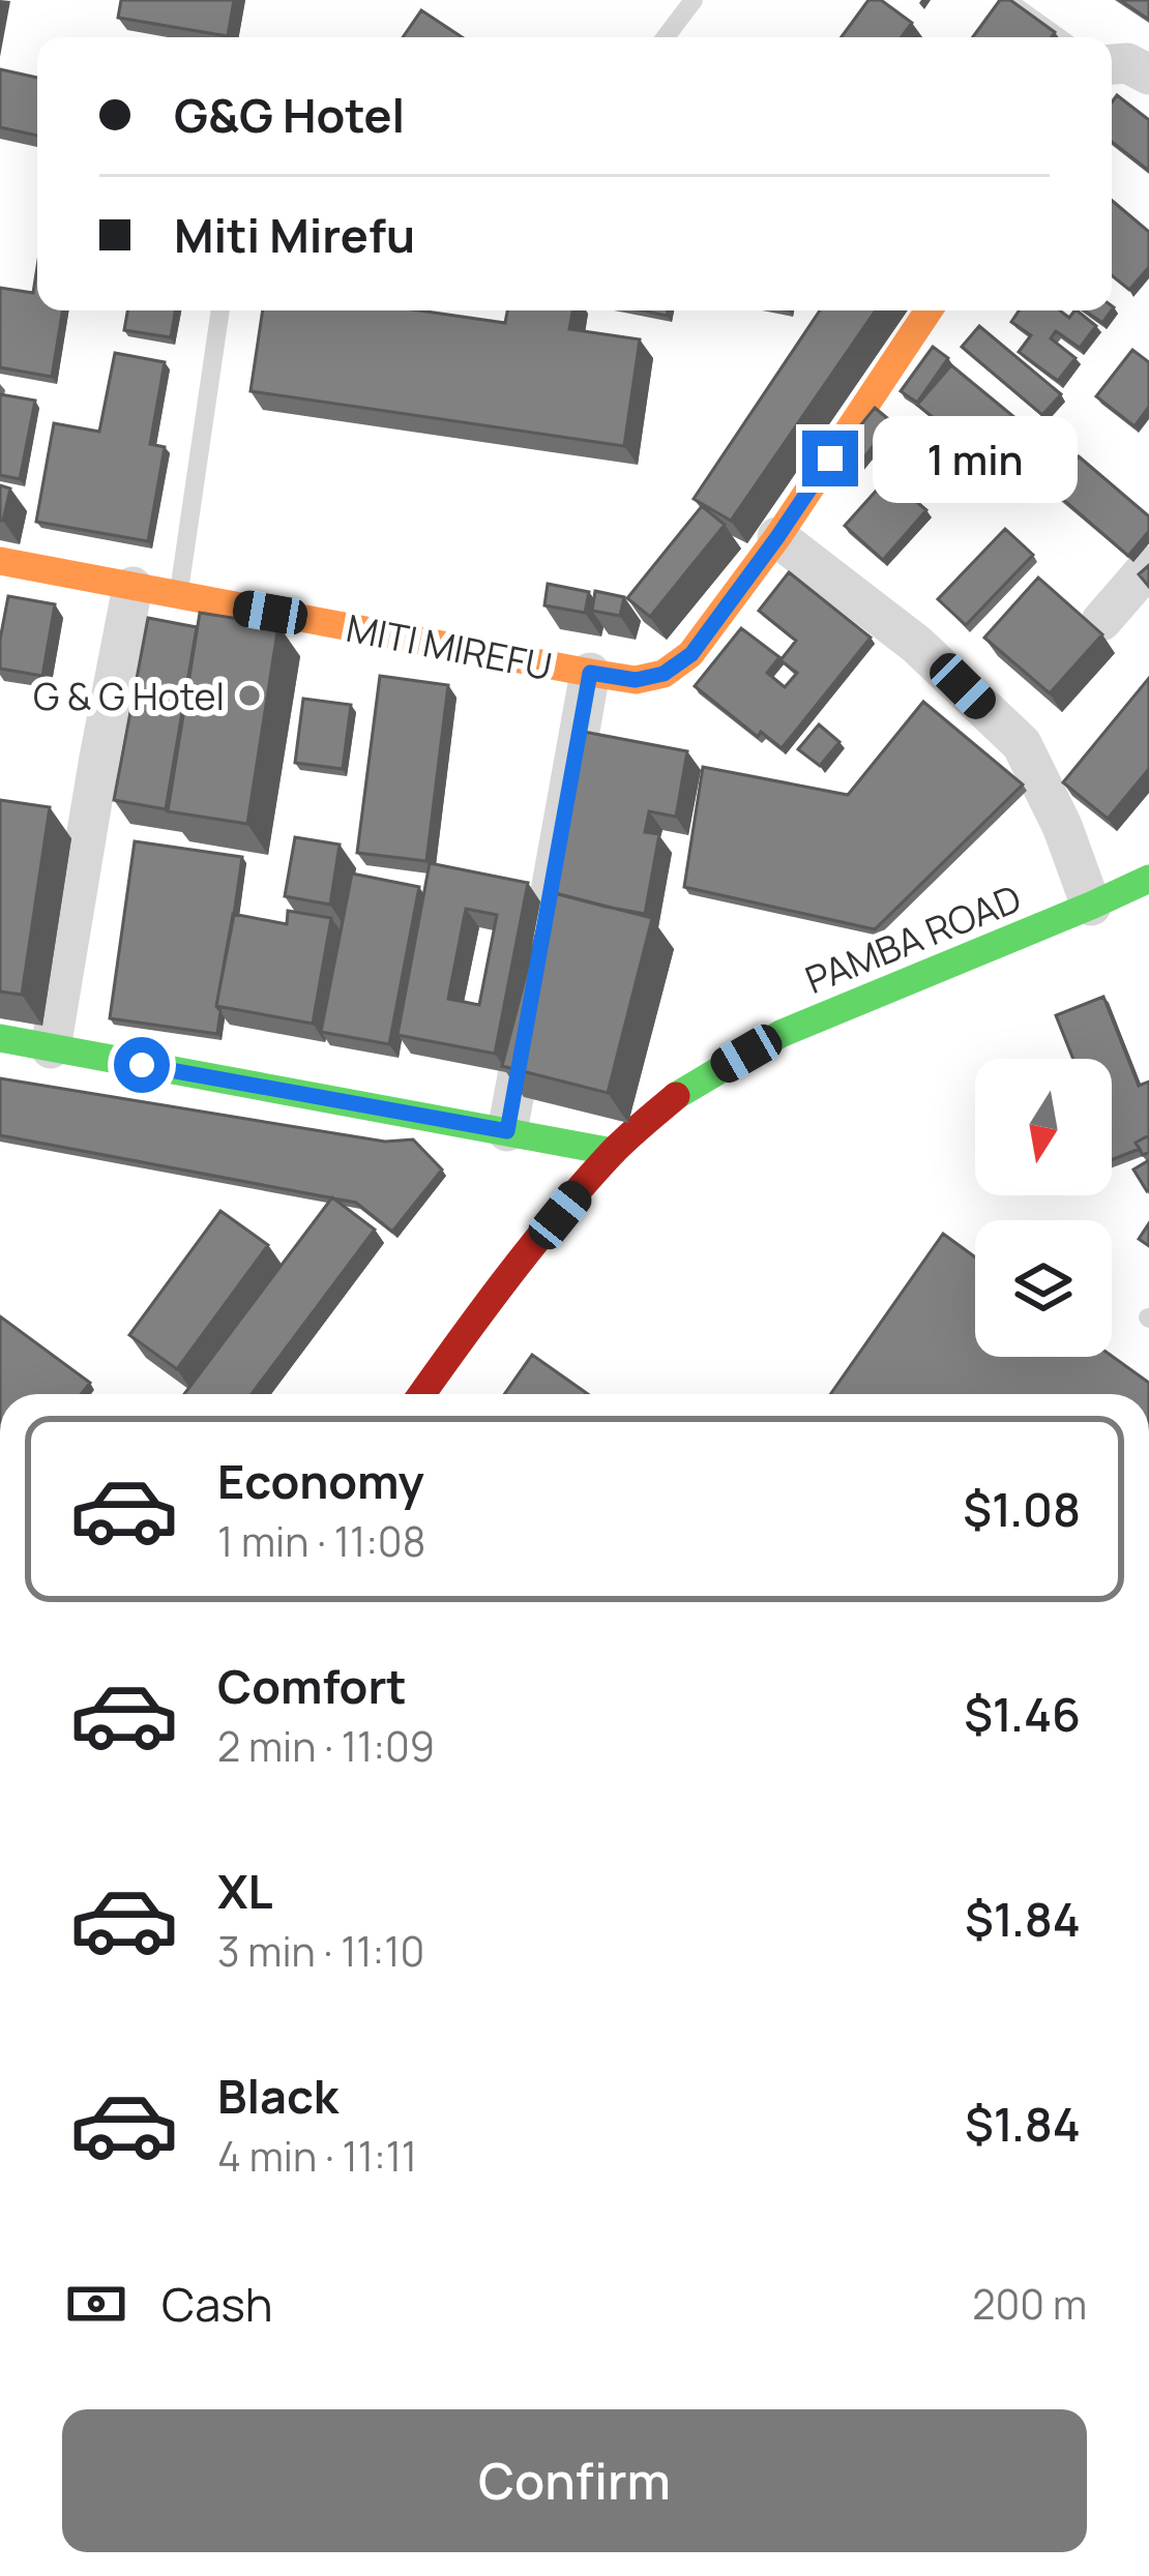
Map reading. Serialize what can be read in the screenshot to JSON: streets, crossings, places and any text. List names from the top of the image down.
{
  "streets": {
    "main road": ["MITI MIREFU", "PAMBA ROAD"]
  },
  "places": ["G & G Hotel"],
  "north": "bottom",
  "page": {
    "banner": ["G&G Hotel", "Miti Mirefu"],
    "bubble": "1 min",
    "list": [
      {
        "name": "Economy",
        "note": "1 min · 11:08",
        "value": "$1.08"
      },
      {
        "name": "Comfort",
        "note": "2 min · 11:09",
        "value": "$1.46"
      },
      {
        "name": "XL",
        "note": "3 min · 11:10",
        "value": "$1.84"
      },
      {
        "name": "Black",
        "note": "4 min · 11:11",
        "value": "$1.84"
      }
    ],
    "pay": ["Cash", "200 m"],
    "buttons": "Confirm"
  }
}
